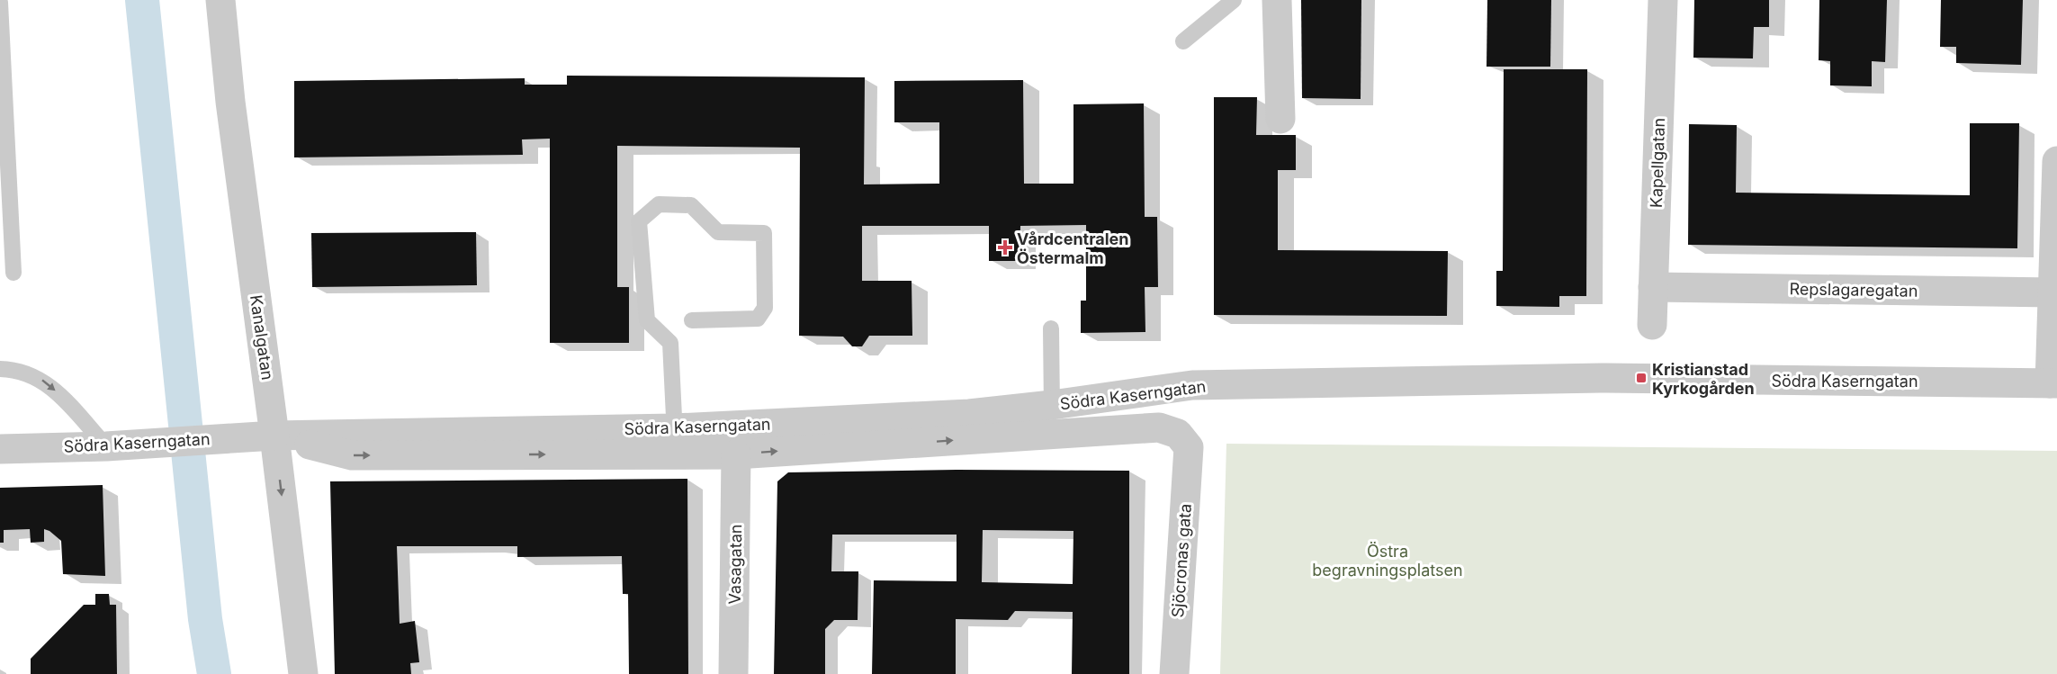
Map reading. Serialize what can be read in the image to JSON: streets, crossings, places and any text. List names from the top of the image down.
{
  "streets": {
    "street": [
      "Kapellgatan",
      "Repslagaregatan",
      "Kanalgatan",
      "Södra Kaserngatan",
      "Sjöcronas gata",
      "Vasagatan"
    ]
  },
  "crossings": [
    ["Kapellgatan", "Repslagaregatan"],
    ["Kanalgatan", "Södra Kaserngatan"],
    ["Södra Kaserngatan", "Sjöcronas gata"],
    ["Södra Kaserngatan", "Vasagatan"]
  ],
  "one_way": ["Kanalgatan"],
  "parks": ["Östra begravningsplatsen"],
  "places": {
    "health": ["Vårdcentralen Östermalm"],
    "transit": ["Kristianstad Kyrkogården"]
  }
}
